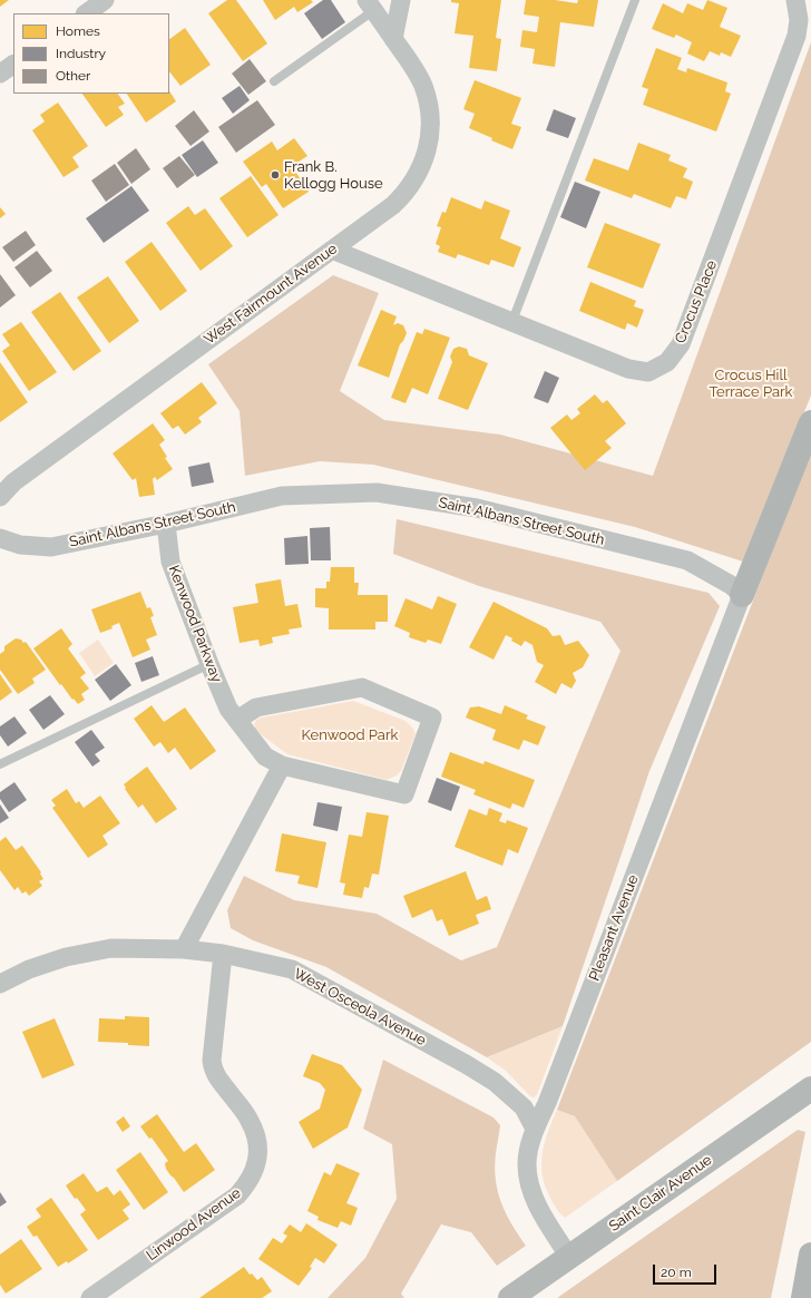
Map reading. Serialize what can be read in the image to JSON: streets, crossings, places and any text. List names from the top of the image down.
{
  "streets": {
    "street": [
      "West Fairmount Avenue",
      "Crocus Place",
      "Saint Albans Street South",
      "Kenwood Parkway",
      "Pleasant Avenue",
      "West Osceola Avenue",
      "Saint Clair Avenue",
      "Linwood Avenue"
    ]
  },
  "crossings": [
    ["West Fairmount Avenue", "Crocus Place"],
    ["Saint Albans Street South", "Kenwood Parkway"],
    ["Saint Albans Street South", "Pleasant Avenue"],
    ["Pleasant Avenue", "West Osceola Avenue"],
    ["Pleasant Avenue", "Saint Clair Avenue"],
    ["West Osceola Avenue", "Linwood Avenue"]
  ],
  "parks": ["Crocus Hill Terrace Park", "Kenwood Park"],
  "places": ["Frank B. Kellogg House"],
  "legend": ["Homes", "Industry", "Other"],
  "scale_bar": "20 m"
}
